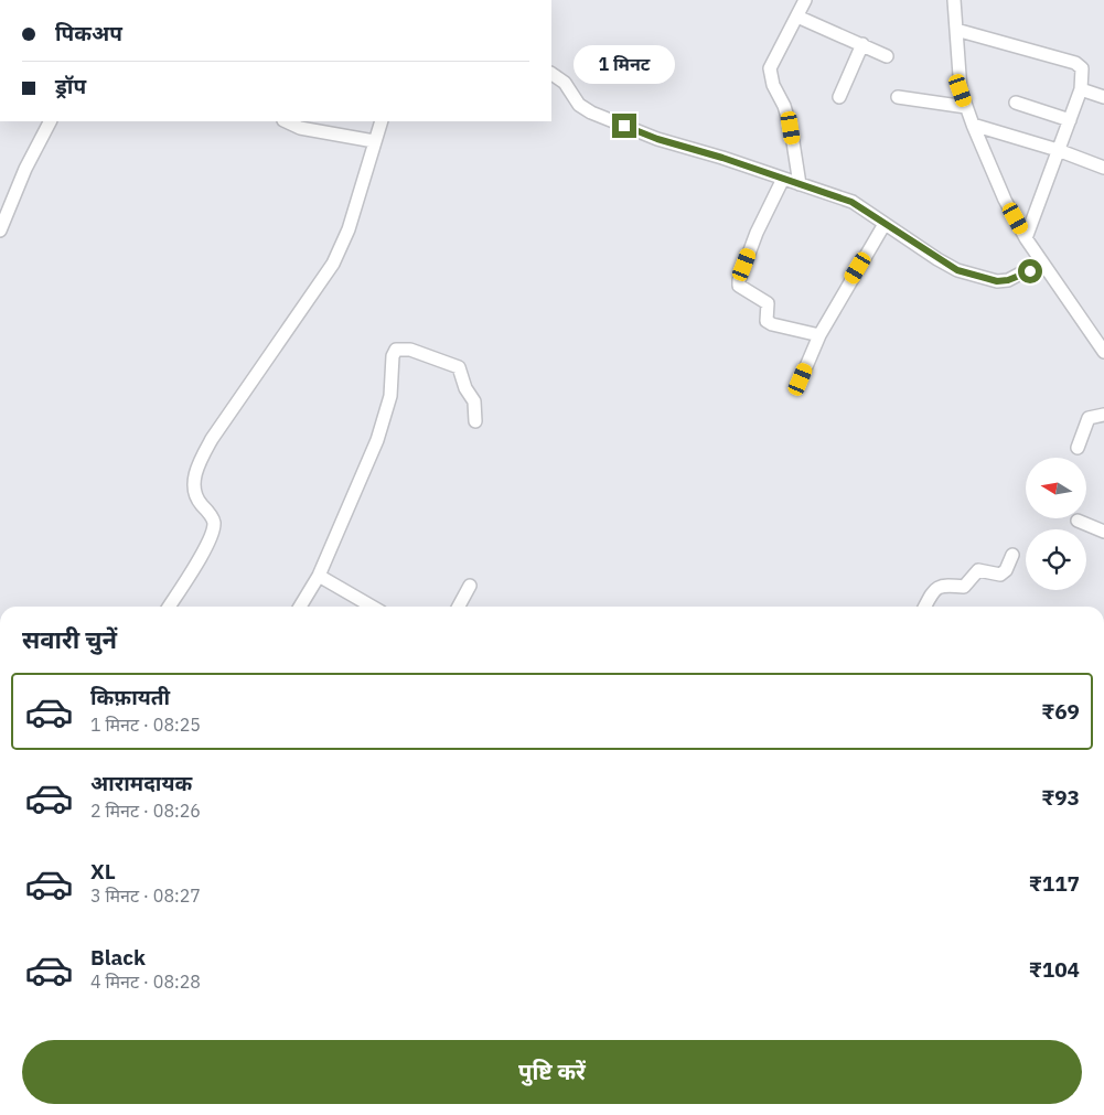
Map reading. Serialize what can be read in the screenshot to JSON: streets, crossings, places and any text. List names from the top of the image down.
{
  "north": "left",
  "page": {
    "banner": ["पिकअप", "ड्रॉप"],
    "bubble": "1 मिनट",
    "heading": "सवारी चुनें",
    "list": [
      {
        "name": "किफ़ायती",
        "note": "1 मिनट · 08:25",
        "value": "₹69"
      },
      {
        "name": "आरामदायक",
        "note": "2 मिनट · 08:26",
        "value": "₹93"
      },
      {
        "name": "XL",
        "note": "3 मिनट · 08:27",
        "value": "₹117"
      },
      {
        "name": "Black",
        "note": "4 मिनट · 08:28",
        "value": "₹104"
      }
    ],
    "buttons": "पुष्टि करें"
  }
}
